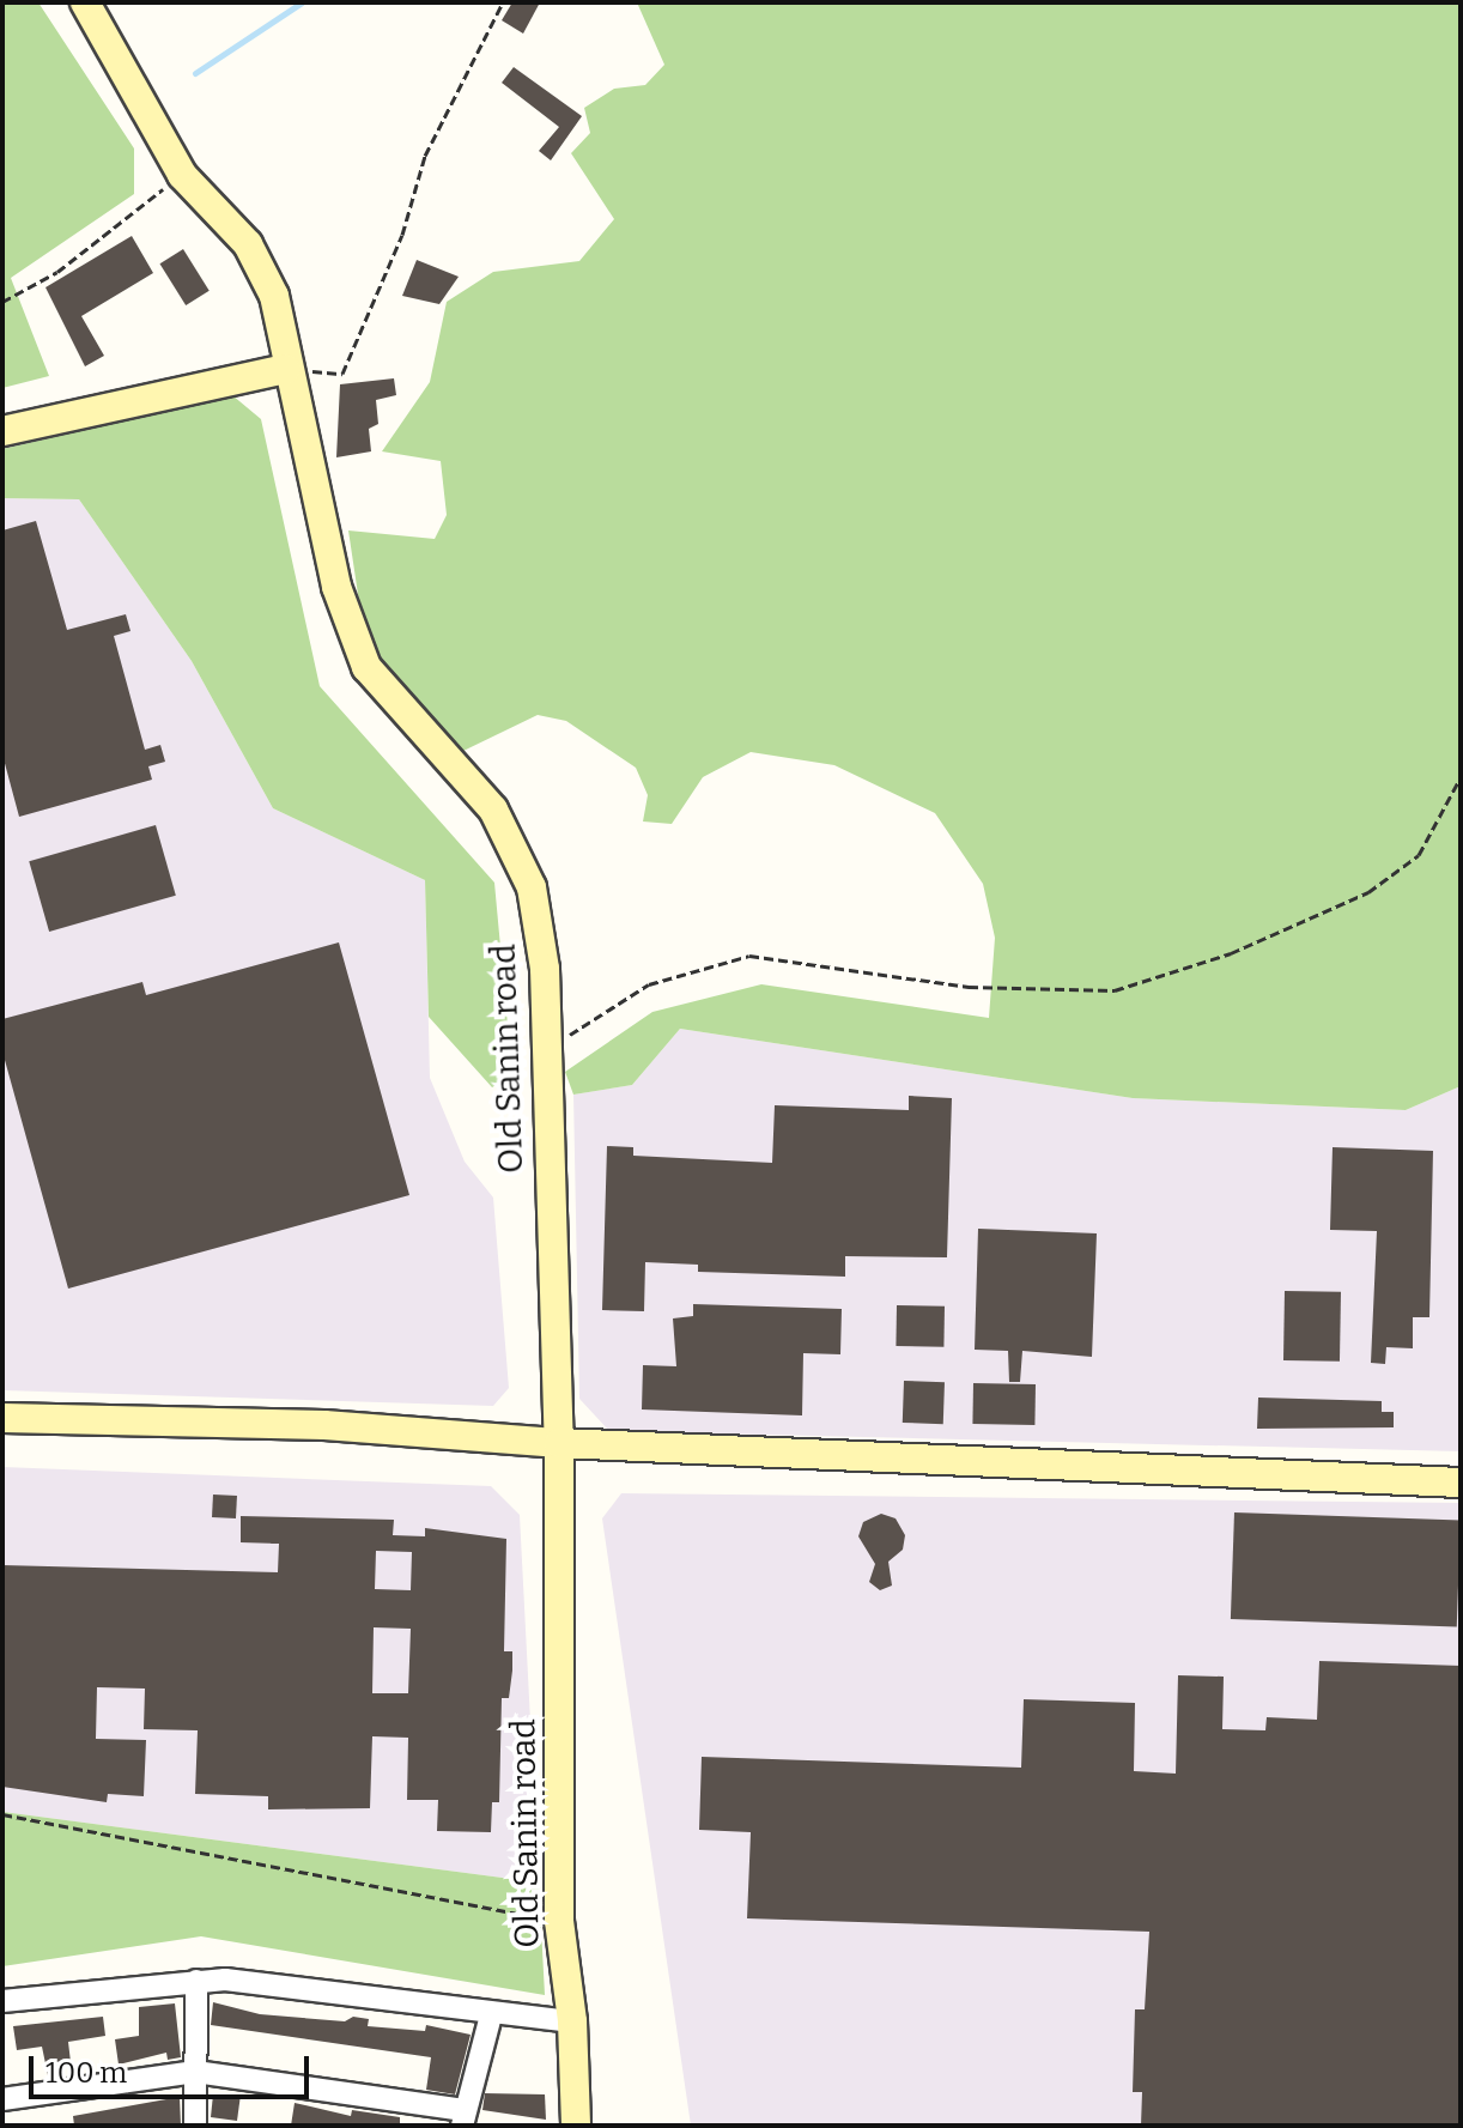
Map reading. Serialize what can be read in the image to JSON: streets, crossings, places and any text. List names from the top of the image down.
{
  "streets": {
    "street": ["Old Sanin road"]
  },
  "scale_bar": "100 m"
}
